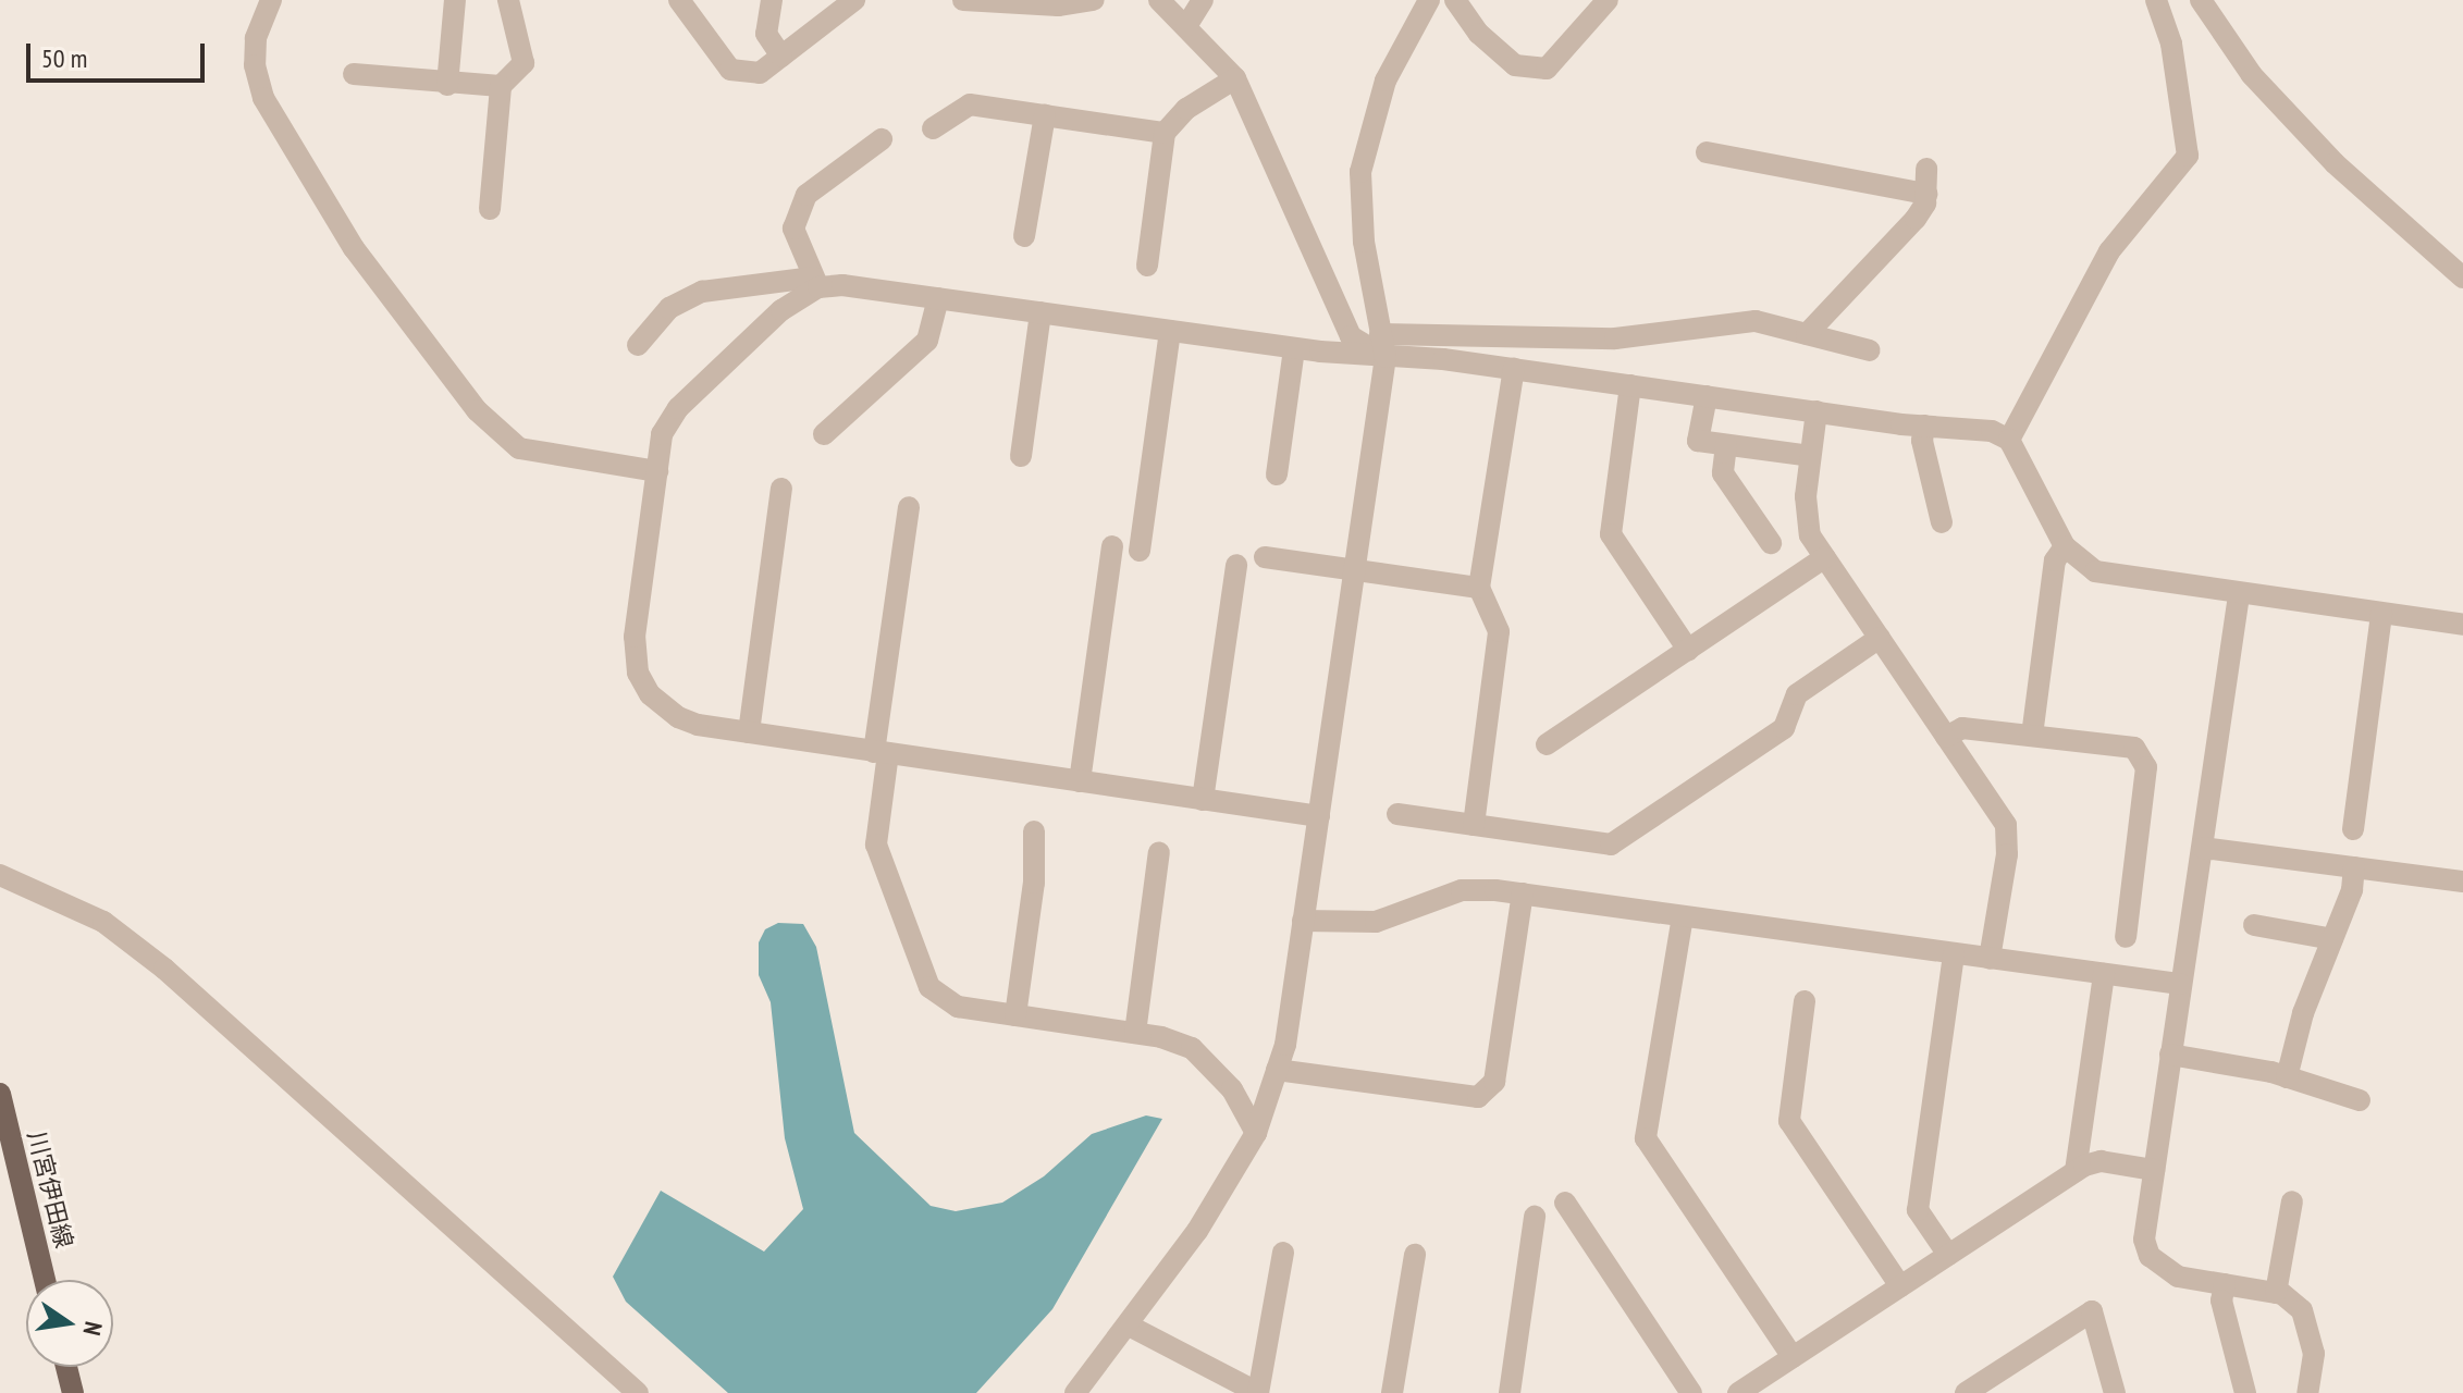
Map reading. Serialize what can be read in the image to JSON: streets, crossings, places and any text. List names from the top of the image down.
{
  "streets": {
    "main road": ["川宮伊田線"]
  },
  "scale_bar": "50 m",
  "north": "right"
}
